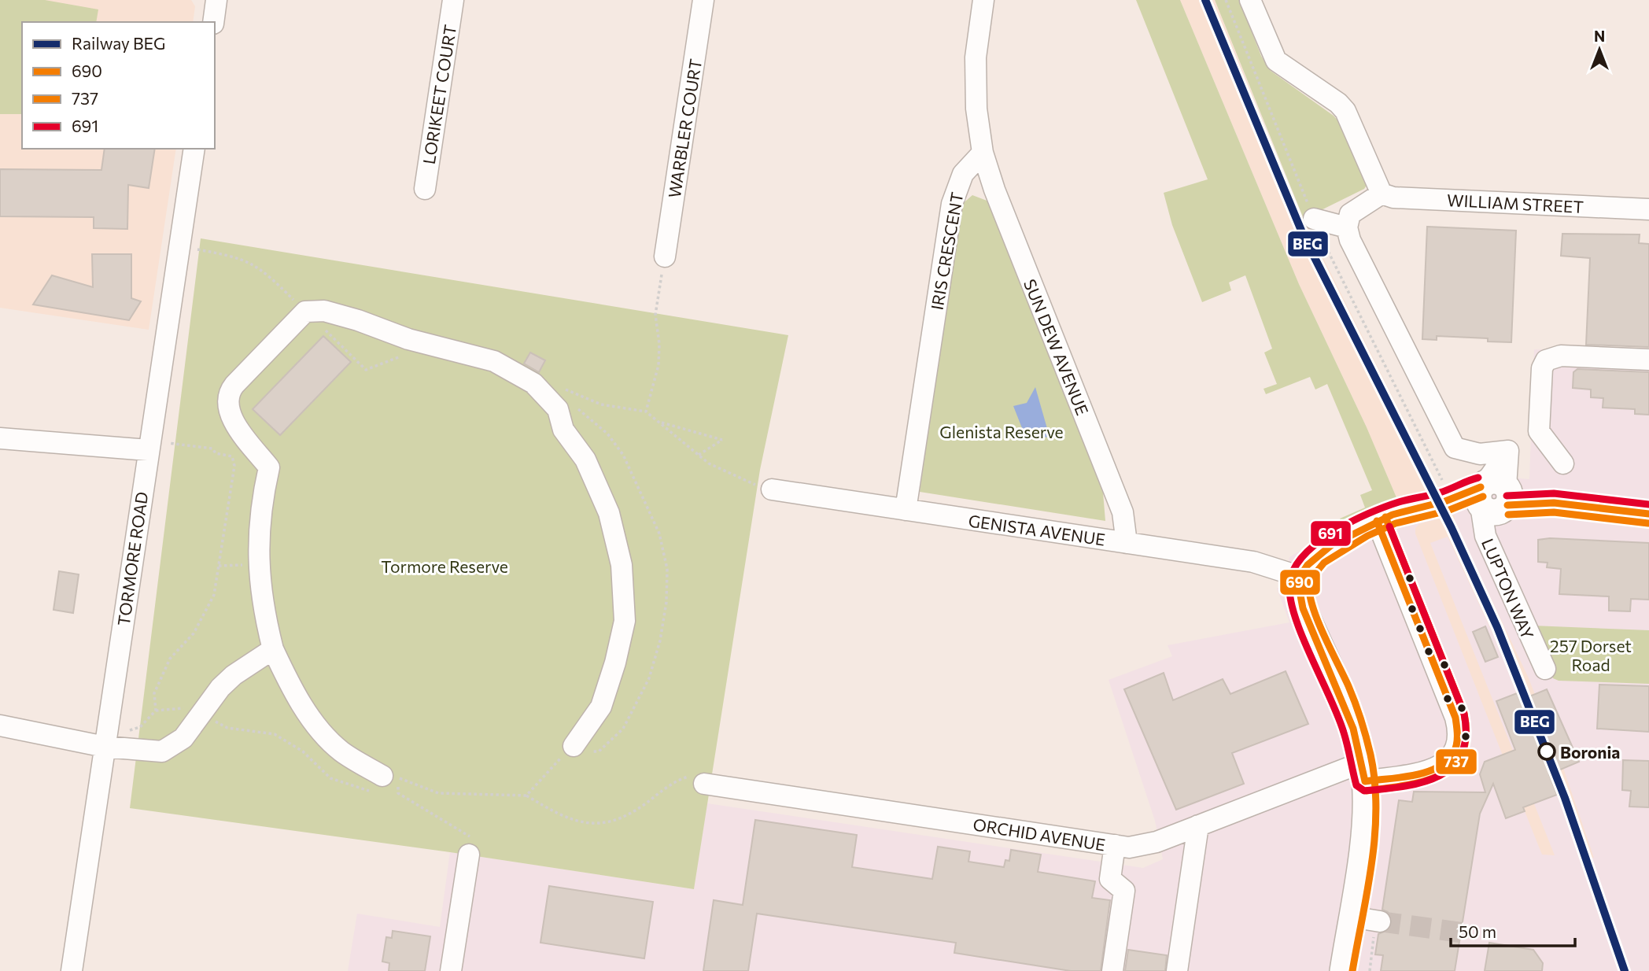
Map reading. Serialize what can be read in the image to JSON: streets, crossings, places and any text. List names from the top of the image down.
{
  "streets": {
    "street": [
      "LORIKEET COURT",
      "WARBLER COURT",
      "WILLIAM STREET",
      "IRIS CRESCENT",
      "SUN DEW AVENUE",
      "GENISTA AVENUE",
      "TORMORE ROAD",
      "LUPTON WAY",
      "ORCHID AVENUE"
    ]
  },
  "crossings": [
    ["IRIS CRESCENT", "SUN DEW AVENUE"],
    ["IRIS CRESCENT", "GENISTA AVENUE"],
    ["SUN DEW AVENUE", "GENISTA AVENUE"]
  ],
  "parks": ["Glenista Reserve", "Tormore Reserve", "257 Dorset Road"],
  "places": ["Boronia"],
  "lines": [
    "rail line BEG",
    "transit line 691",
    "transit line 690",
    "transit line 737"
  ],
  "legend": [
    "Railway BEG",
    "690",
    "737",
    "691"
  ],
  "scale_bar": "50 m",
  "north": "top"
}
